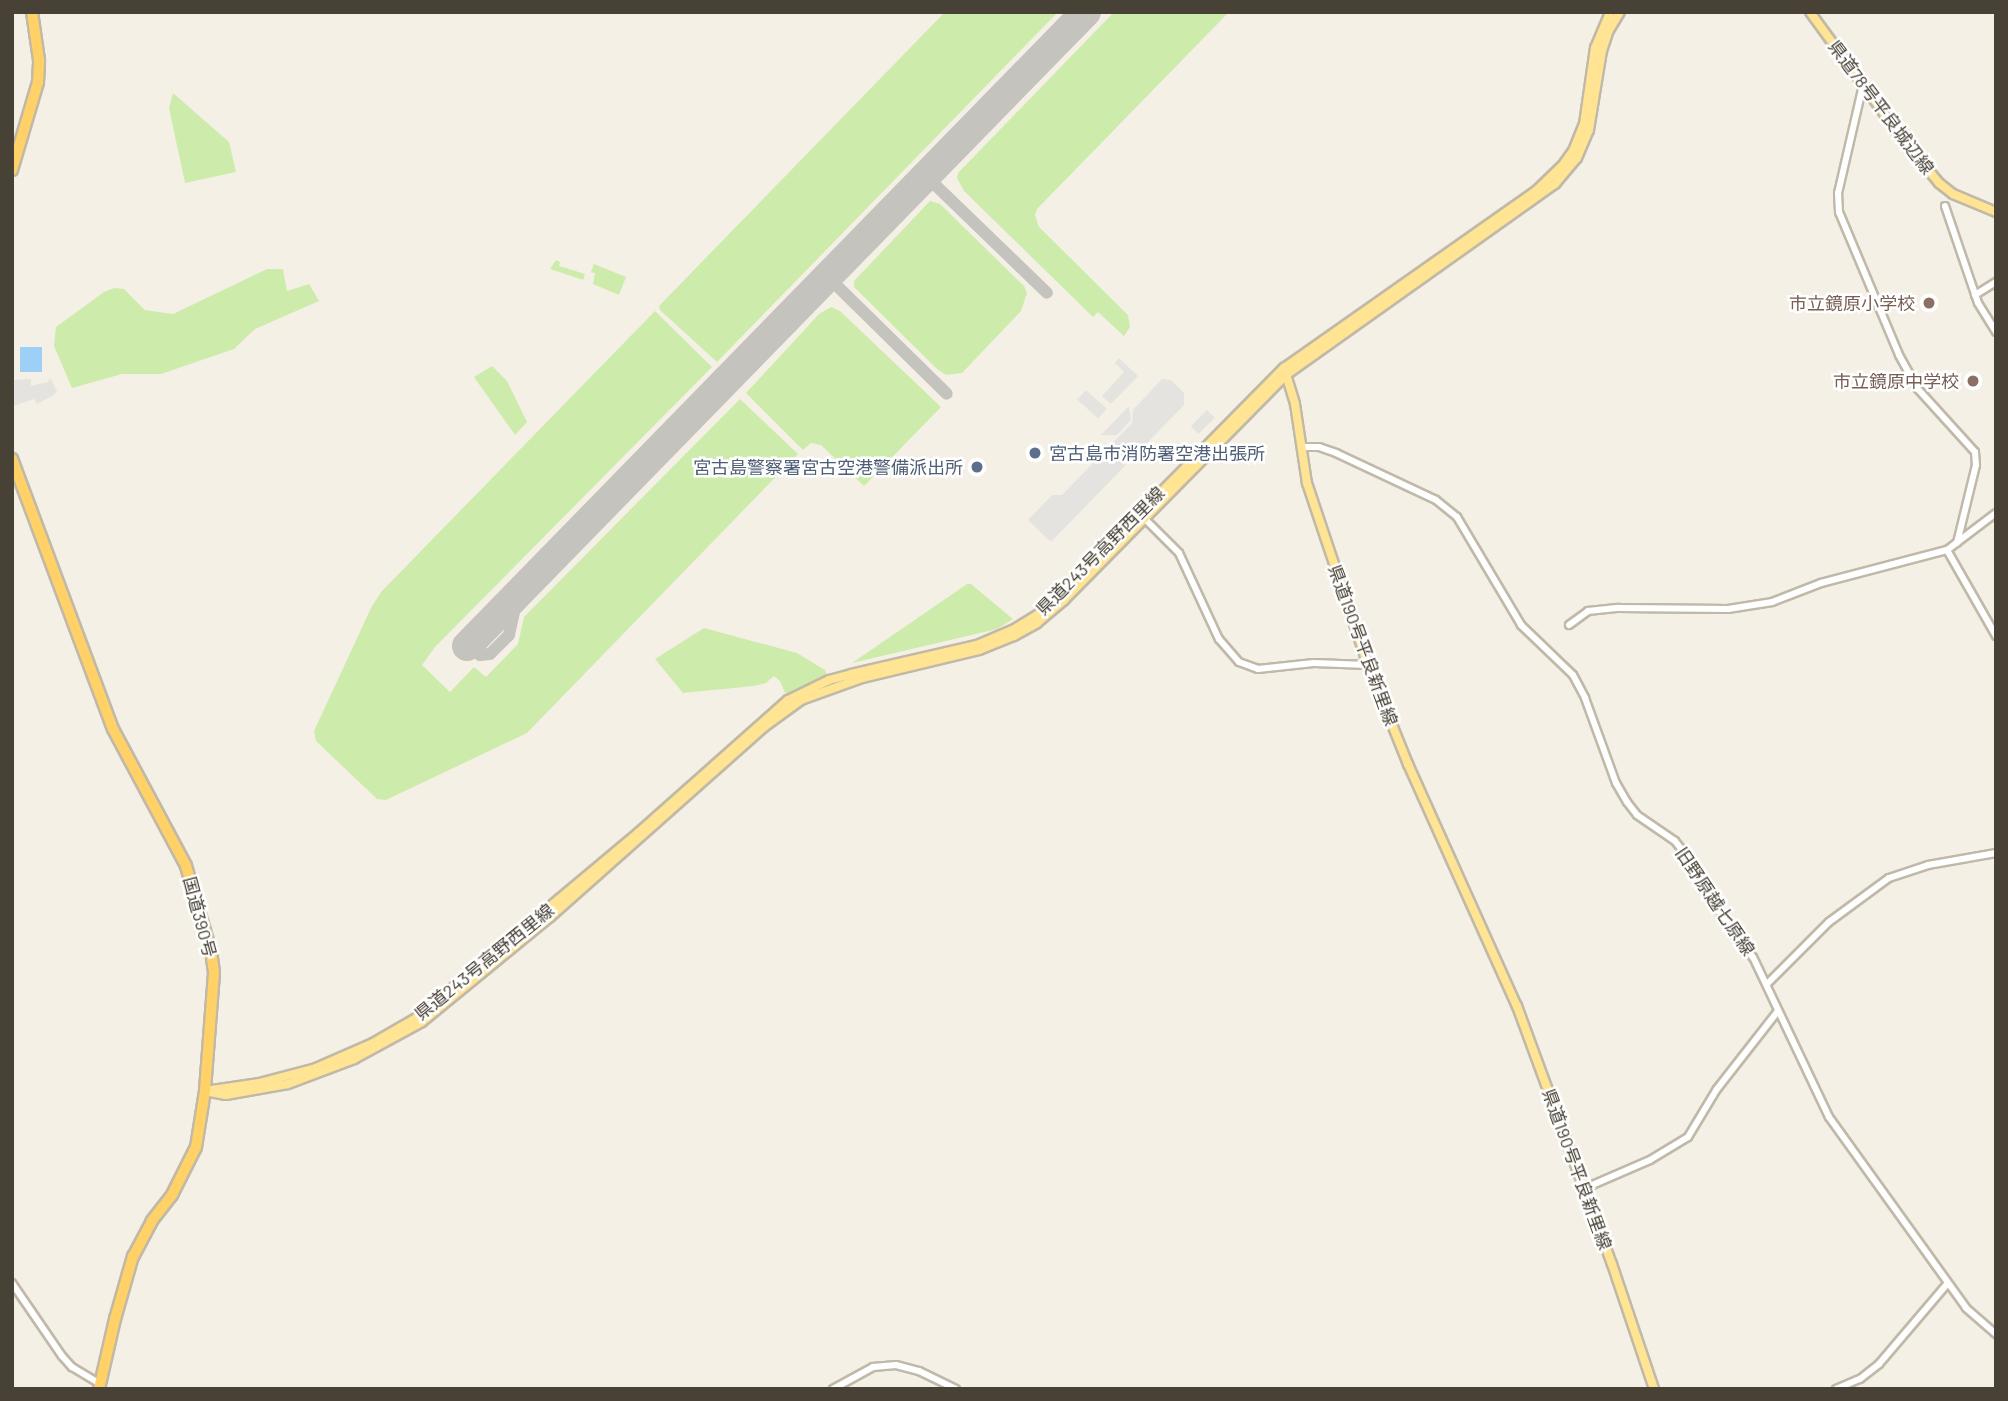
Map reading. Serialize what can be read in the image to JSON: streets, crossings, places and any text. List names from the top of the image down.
{
  "streets": {
    "highway": ["国道390号"],
    "main road": ["県道78号平良城辺線", "県道243号高野西里線", "県道190号平良新里線"],
    "street": ["旧野原越七原線"]
  },
  "crossings": [
    ["県道243号高野西里線", "県道190号平良新里線"],
    ["県道243号高野西里線", "国道390号"],
    ["県道190号平良新里線", "旧野原越七原線"]
  ],
  "places": [
    "市立鏡原小学校",
    "市立鏡原中学校",
    "宮古島市消防署空港出張所",
    "宮古島警察署宮古空港警備派出所"
  ]
}
